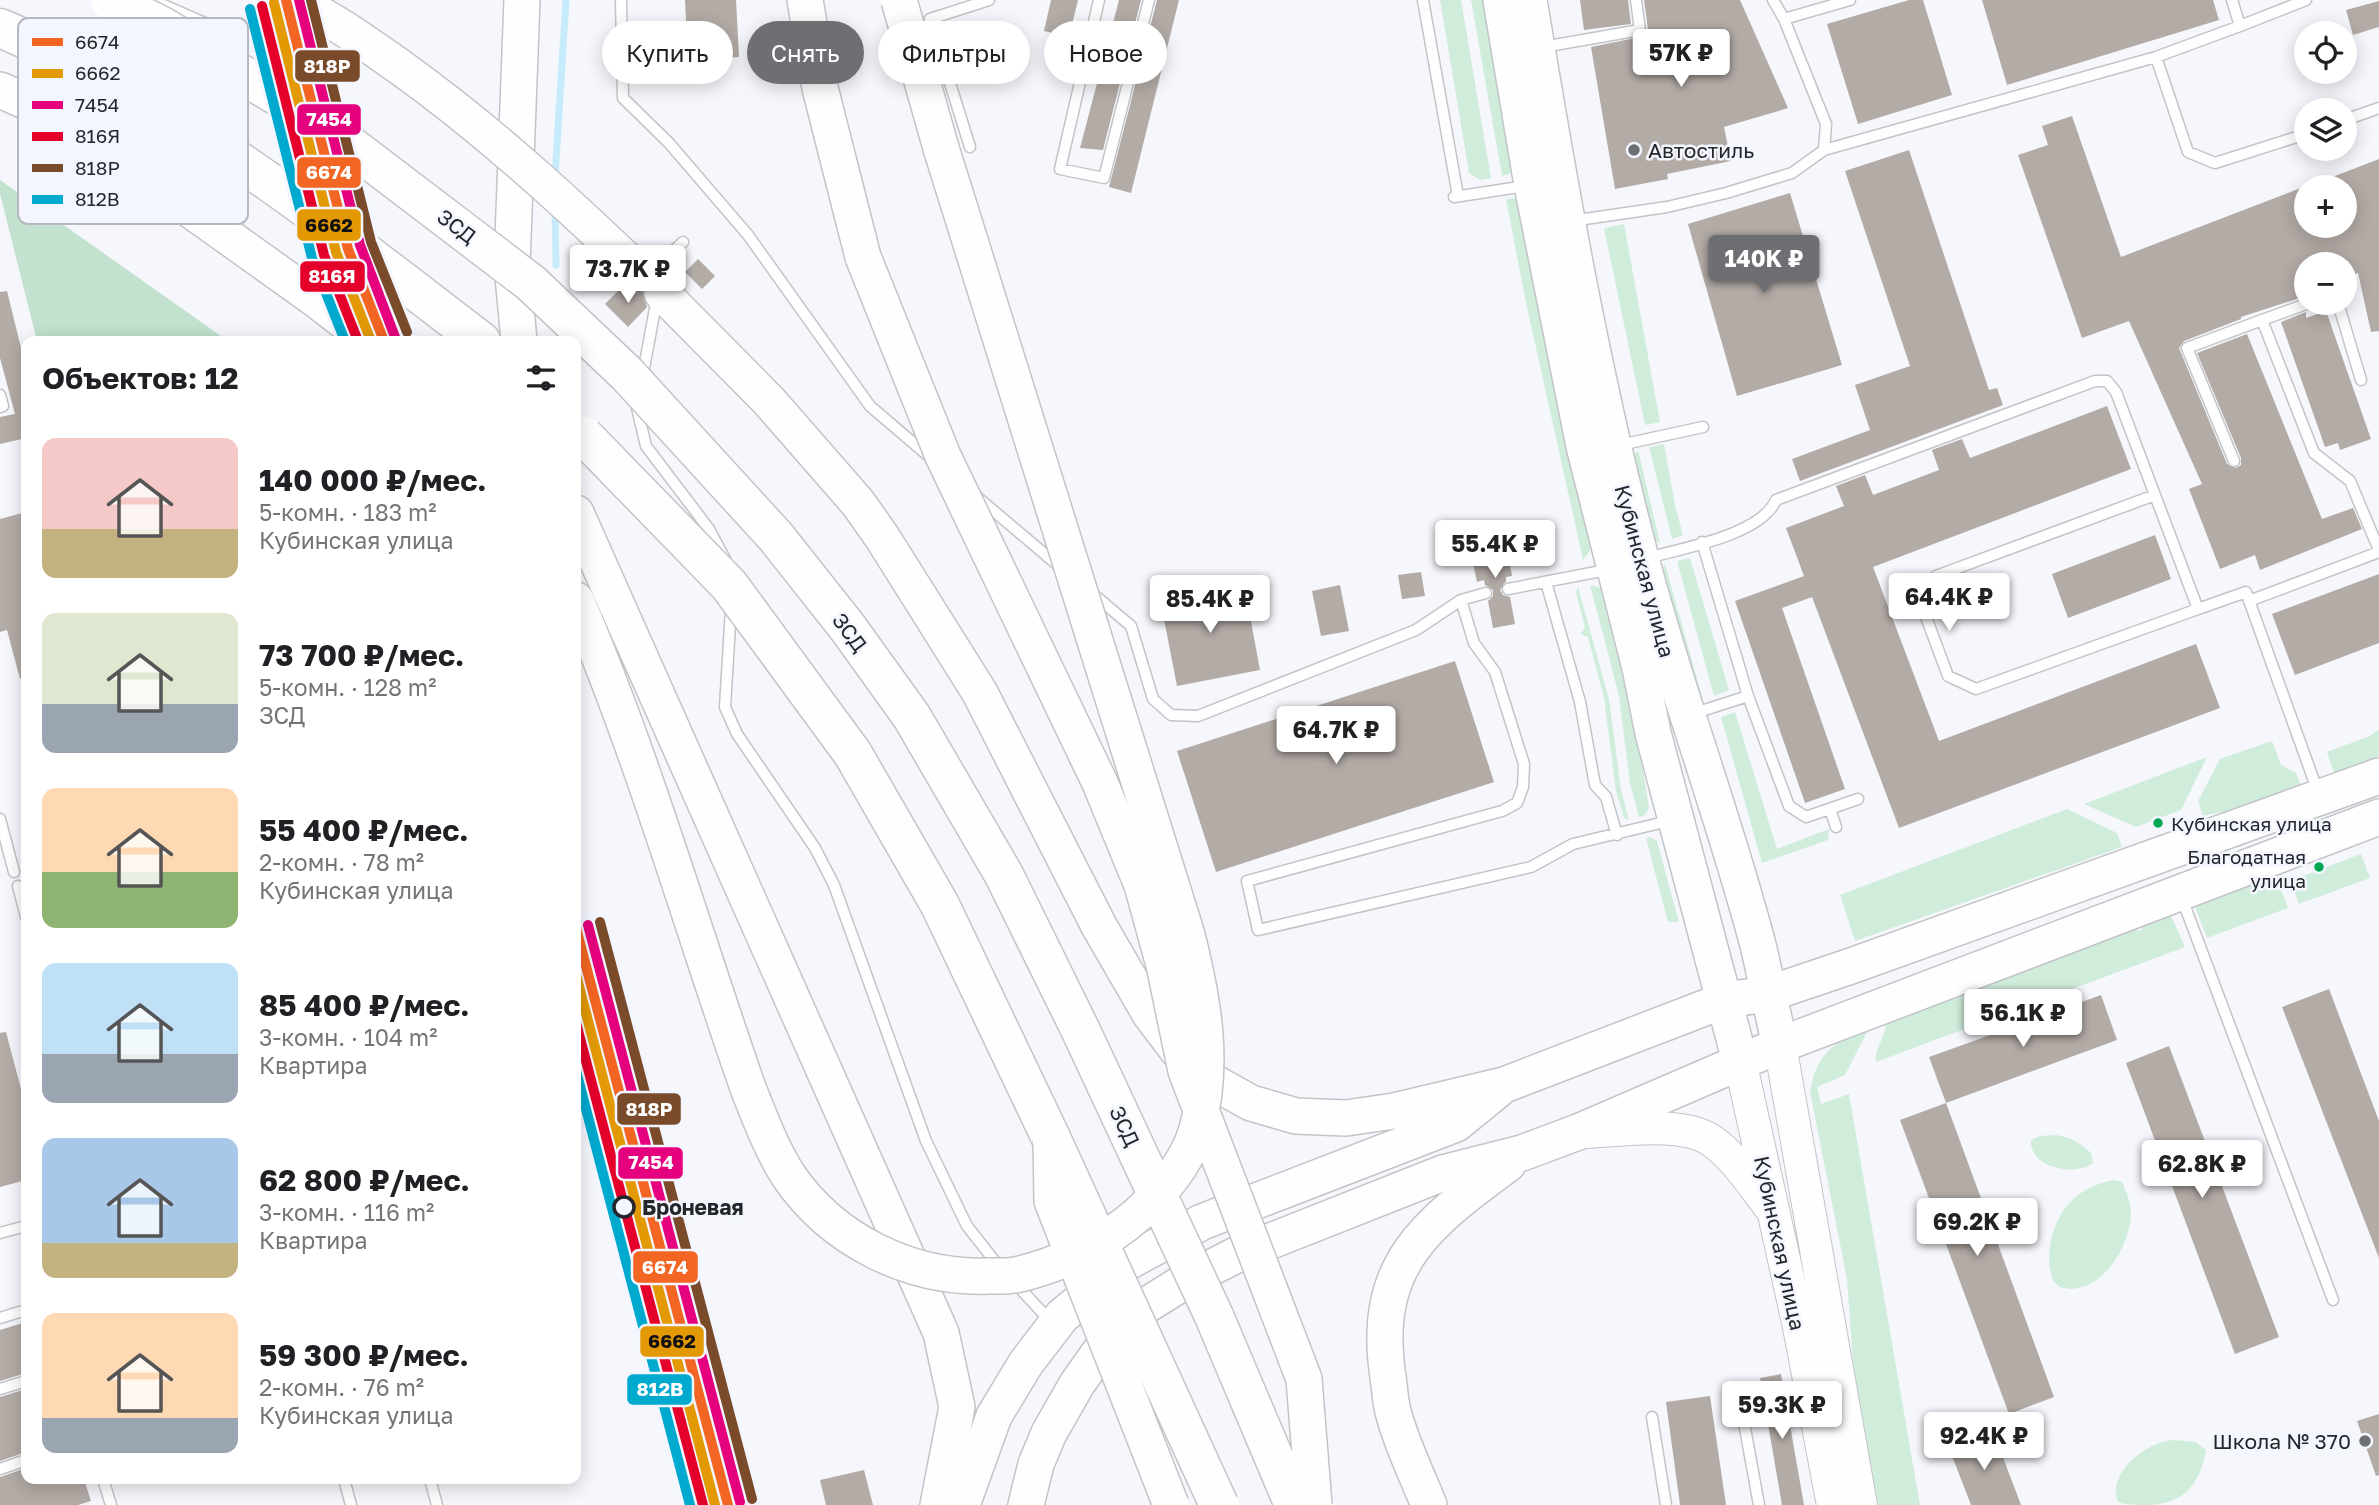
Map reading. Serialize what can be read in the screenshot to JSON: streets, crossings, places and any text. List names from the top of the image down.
{
  "streets": {
    "highway": ["ЗСД"],
    "main road": ["Кубинская улица"]
  },
  "places": [
    "Автостиль",
    "Кубинская улица",
    "Благодатная улица",
    "Броневая",
    "Школа № 370"
  ],
  "lines": [
    "transit line 6674",
    "transit line 7454",
    "transit line 818Р",
    "transit line 6662",
    "transit line 816Я",
    "transit line 812В"
  ],
  "legend": [
    "6674",
    "6662",
    "7454",
    "816Я",
    "818Р",
    "812В"
  ],
  "page": {
    "map_buttons": ["+", "−"],
    "chip": [
      "Купить",
      "Снять",
      "Фильтры",
      "Новое"
    ],
    "price": [
      "57K ₽",
      "140K ₽",
      "73.7K ₽",
      "55.4K ₽",
      "64.4K ₽",
      "85.4K ₽",
      "64.7K ₽",
      "56.1K ₽",
      "62.8K ₽",
      "69.2K ₽",
      "59.3K ₽",
      "92.4K ₽"
    ],
    "heading": "Объектов: 12",
    "list": [
      {
        "name": "140 000 ₽/мес.",
        "note": "5-комн. · 183 m² · Кубинская улица"
      },
      {
        "name": "73 700 ₽/мес.",
        "note": "5-комн. · 128 m² · ЗСД"
      },
      {
        "name": "55 400 ₽/мес.",
        "note": "2-комн. · 78 m² · Кубинская улица"
      },
      {
        "name": "85 400 ₽/мес.",
        "note": "3-комн. · 104 m² · Квартира"
      },
      {
        "name": "62 800 ₽/мес.",
        "note": "3-комн. · 116 m² · Квартира"
      },
      {
        "name": "59 300 ₽/мес.",
        "note": "2-комн. · 76 m² · Кубинская улица"
      }
    ]
  }
}
